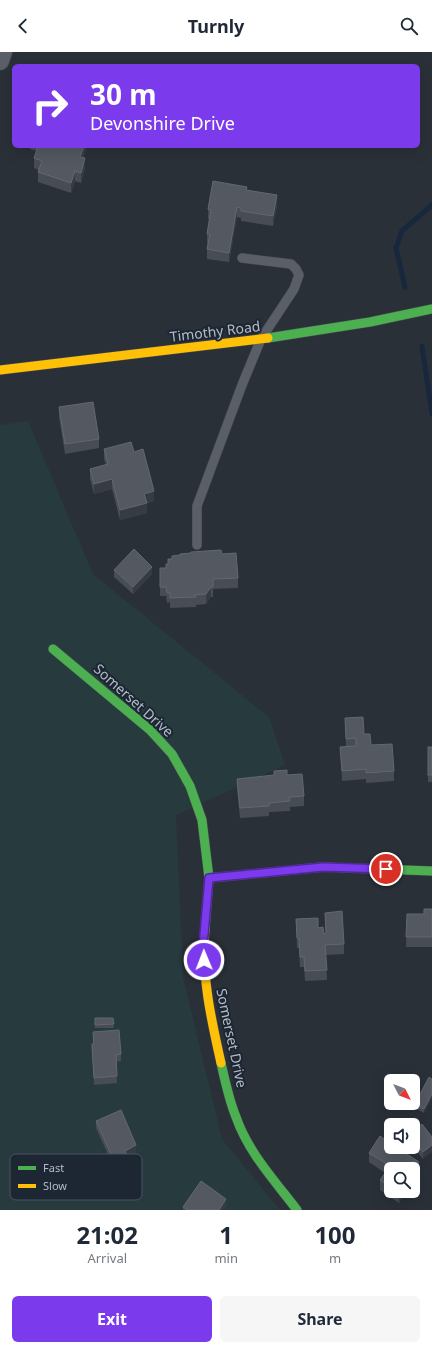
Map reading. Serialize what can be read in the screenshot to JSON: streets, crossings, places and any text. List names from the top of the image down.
{
  "streets": {
    "street": ["Timothy Road", "Somerset Drive"]
  },
  "legend": ["Fast", "Slow"],
  "north": "bottom right",
  "page": {
    "header": "Turnly",
    "turn": ["30 m", "Devonshire Drive"],
    "eta": [
      "21:02",
      "Arrival",
      "1",
      "min",
      "100",
      "m"
    ],
    "buttons": ["Exit", "Share"]
  }
}
